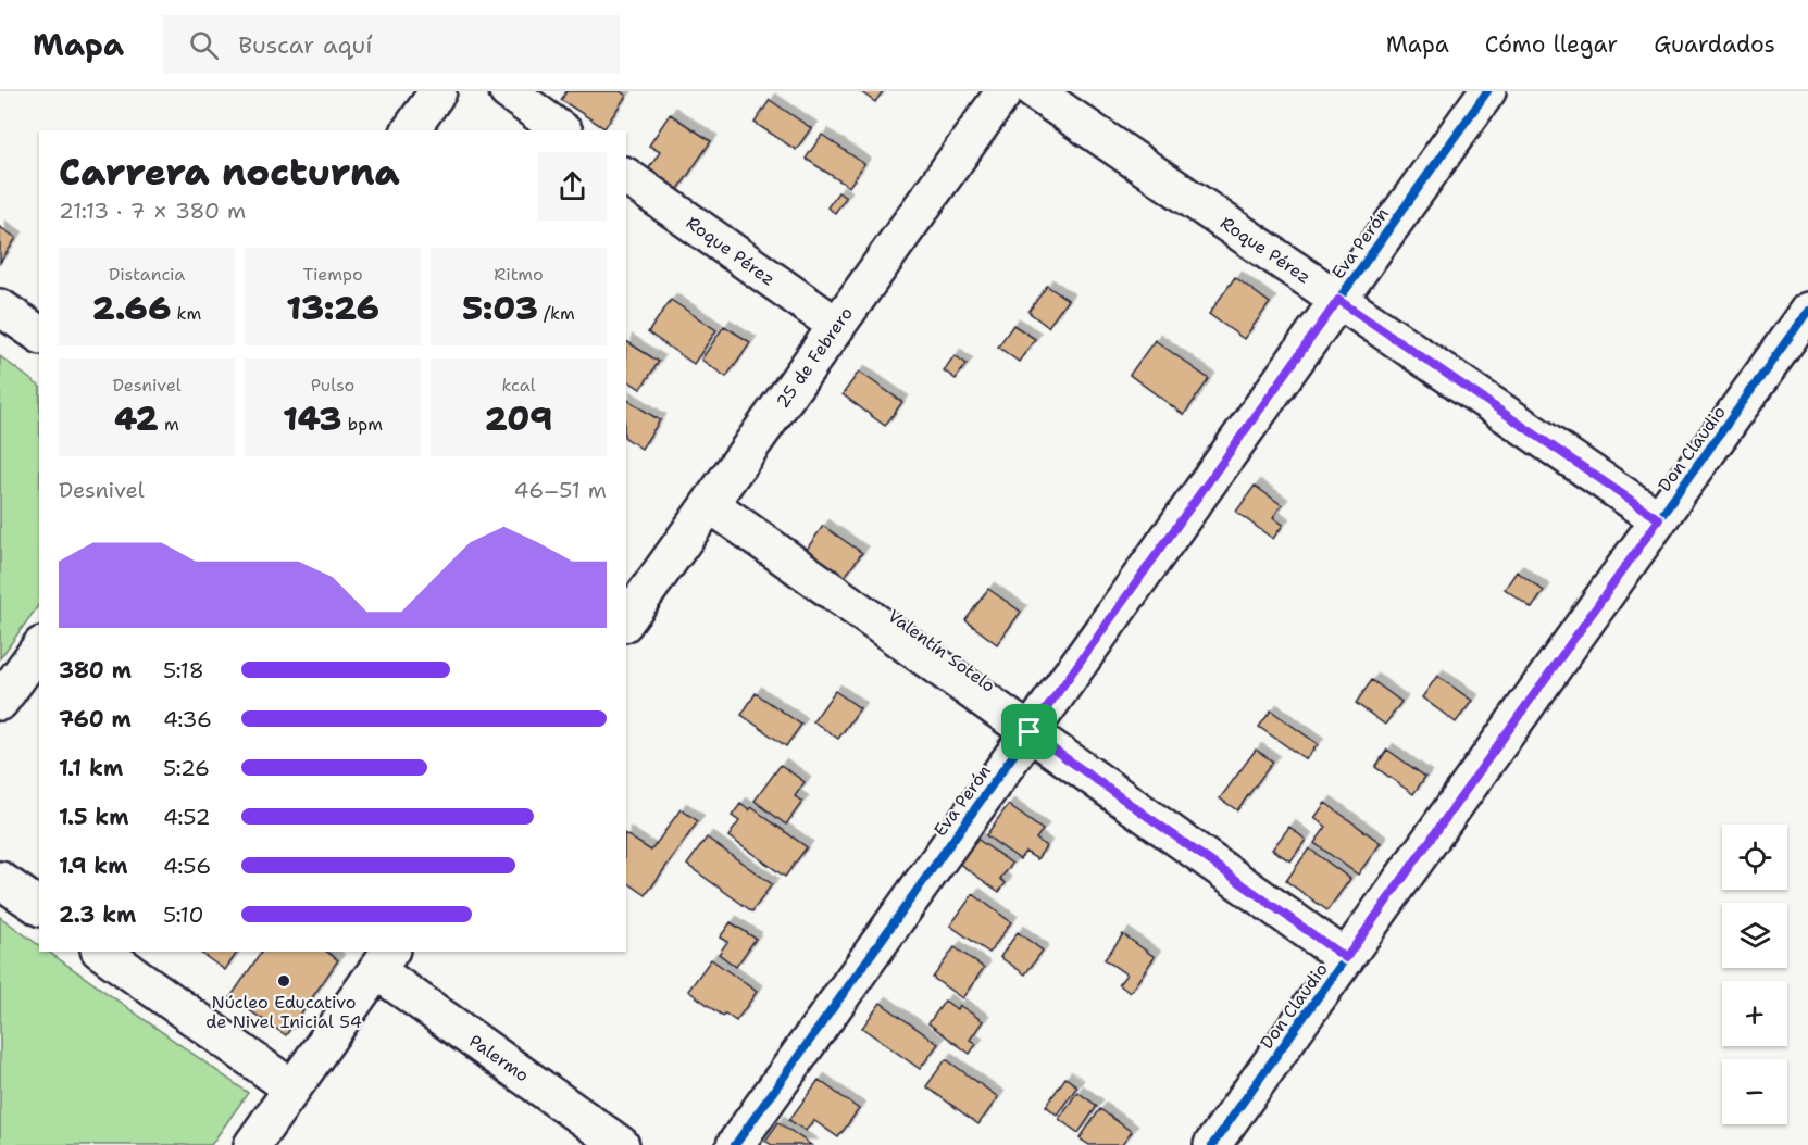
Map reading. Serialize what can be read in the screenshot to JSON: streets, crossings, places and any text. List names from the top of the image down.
{
  "streets": {
    "street": [
      "Eva Perón",
      "Roque Pérez",
      "25 de Febrero",
      "Don Claudio",
      "Valentín Sotelo",
      "Palermo"
    ]
  },
  "crossings": [
    ["Eva Perón", "Roque Pérez"],
    ["Eva Perón", "Valentín Sotelo"],
    ["Roque Pérez", "25 de Febrero"],
    ["Roque Pérez", "Don Claudio"],
    ["25 de Febrero", "Valentín Sotelo"],
    ["Don Claudio", "Valentín Sotelo"]
  ],
  "places": ["Núcleo Educativo de Nivel Inicial 54"],
  "page": {
    "header": "Mapa",
    "search": "Buscar aquí",
    "nav": ["Mapa", "Cómo llegar", "Guardados"],
    "heading": ["Carrera nocturna", "21:13 · 7 × 380 m"],
    "stats": [
      ["Distancia", "2.66 km"],
      ["Tiempo", "13:26"],
      ["Ritmo", "5:03 /km"],
      ["Desnivel", "42 m"],
      ["Pulso", "143 bpm"],
      ["kcal", "209"]
    ],
    "chart": ["Desnivel", "46–51 m"],
    "list": [
      {
        "name": "380 m",
        "note": "5:18"
      },
      {
        "name": "760 m",
        "note": "4:36"
      },
      {
        "name": "1.1 km",
        "note": "5:26"
      },
      {
        "name": "1.5 km",
        "note": "4:52"
      },
      {
        "name": "1.9 km",
        "note": "4:56"
      },
      {
        "name": "2.3 km",
        "note": "5:10"
      }
    ],
    "map_buttons": ["+", "−"]
  }
}
